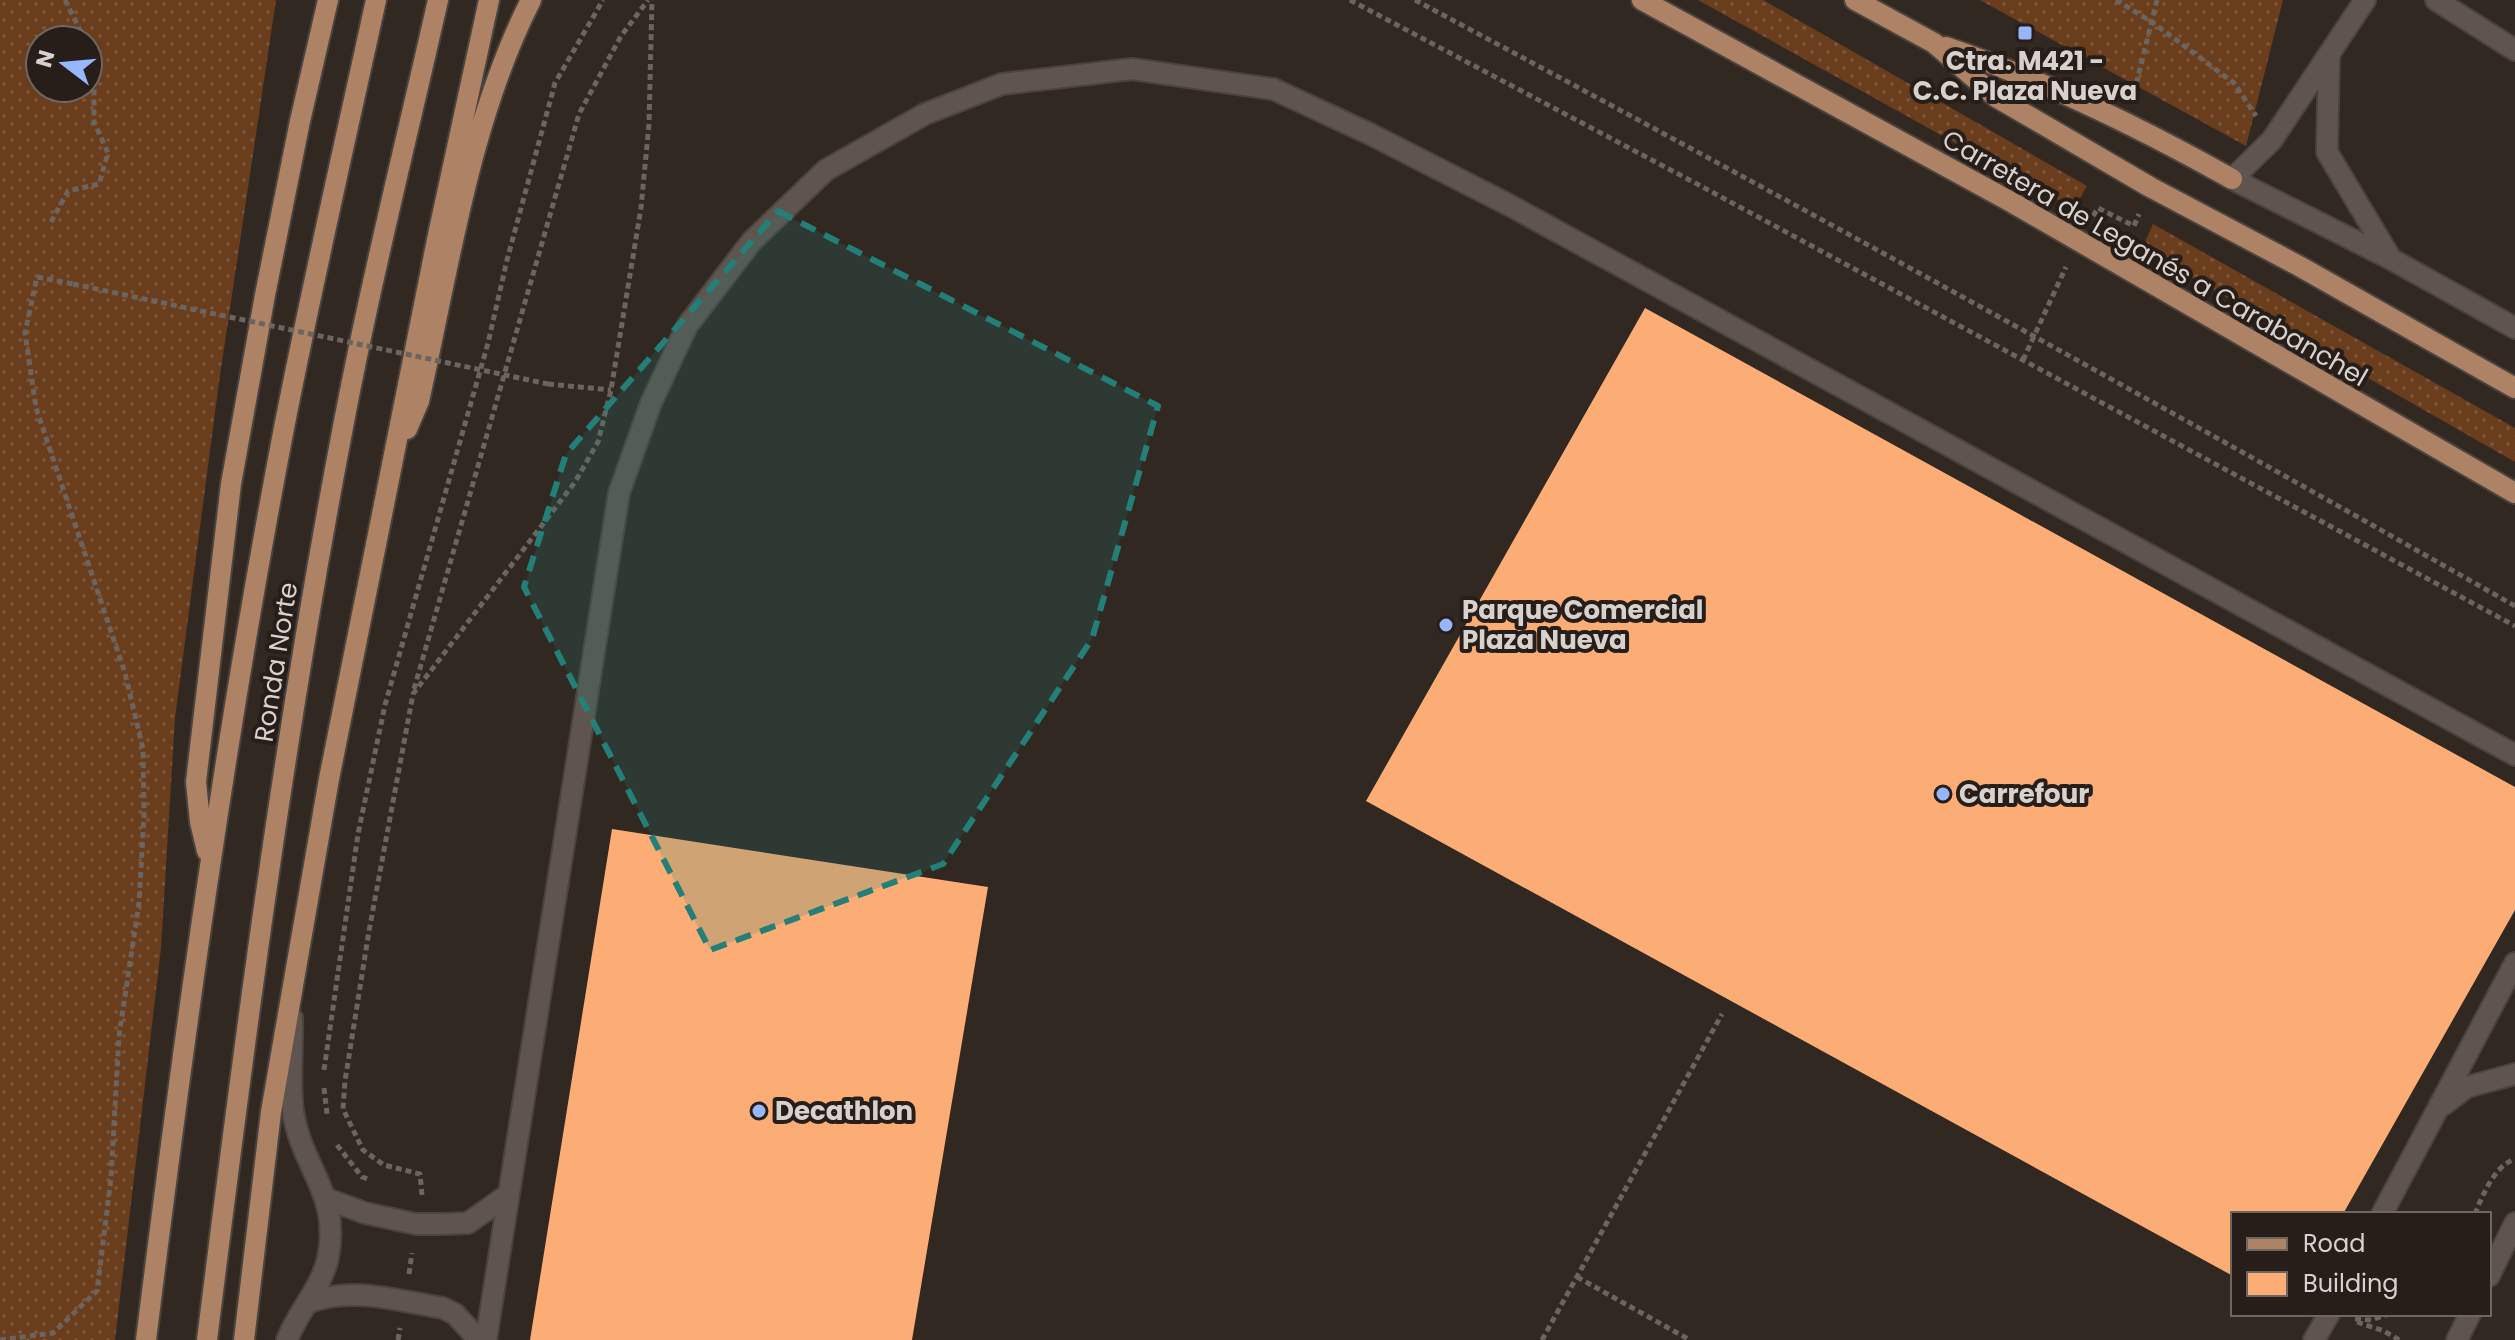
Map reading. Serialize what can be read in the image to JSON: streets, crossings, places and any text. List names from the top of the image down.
{
  "streets": {
    "main road": ["Carretera de Leganés a Carabanchel", "Ronda Norte"]
  },
  "places": {
    "transit": ["Ctra. M421 - C.C. Plaza Nueva"],
    "other": ["Parque Comercial Plaza Nueva", "Carrefour", "Decathlon"]
  },
  "legend": ["Road", "Building"],
  "north": "left"
}
